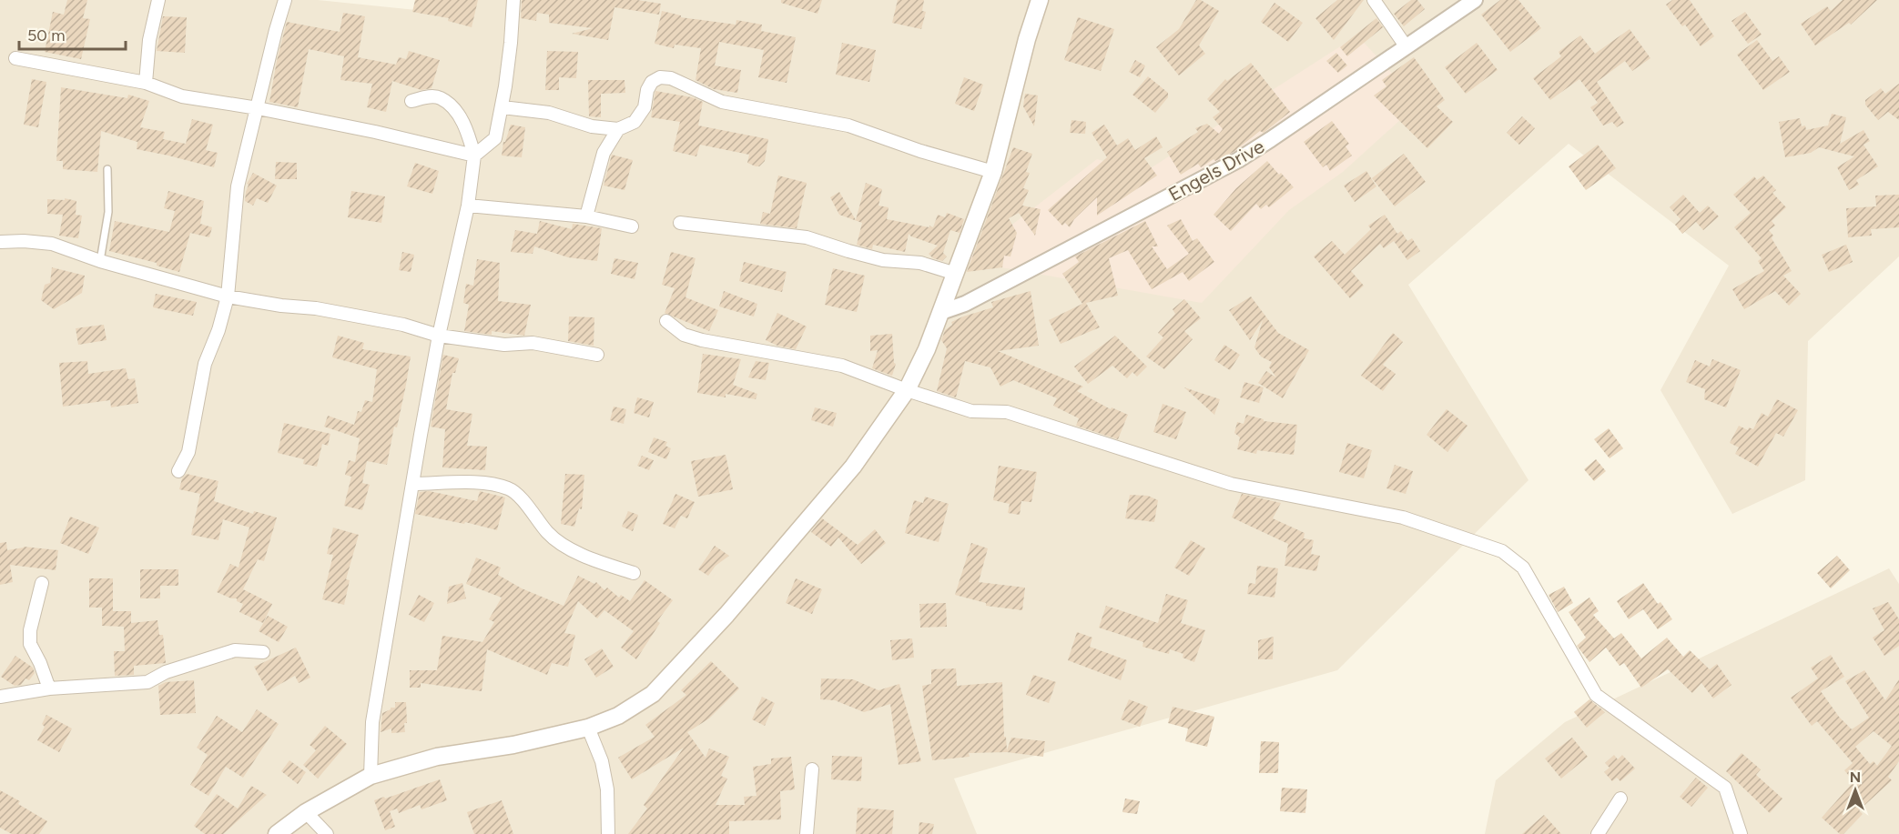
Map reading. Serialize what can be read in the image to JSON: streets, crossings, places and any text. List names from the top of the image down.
{
  "streets": {
    "street": ["Engels Drive"]
  },
  "scale_bar": "50 m",
  "north": "top"
}
